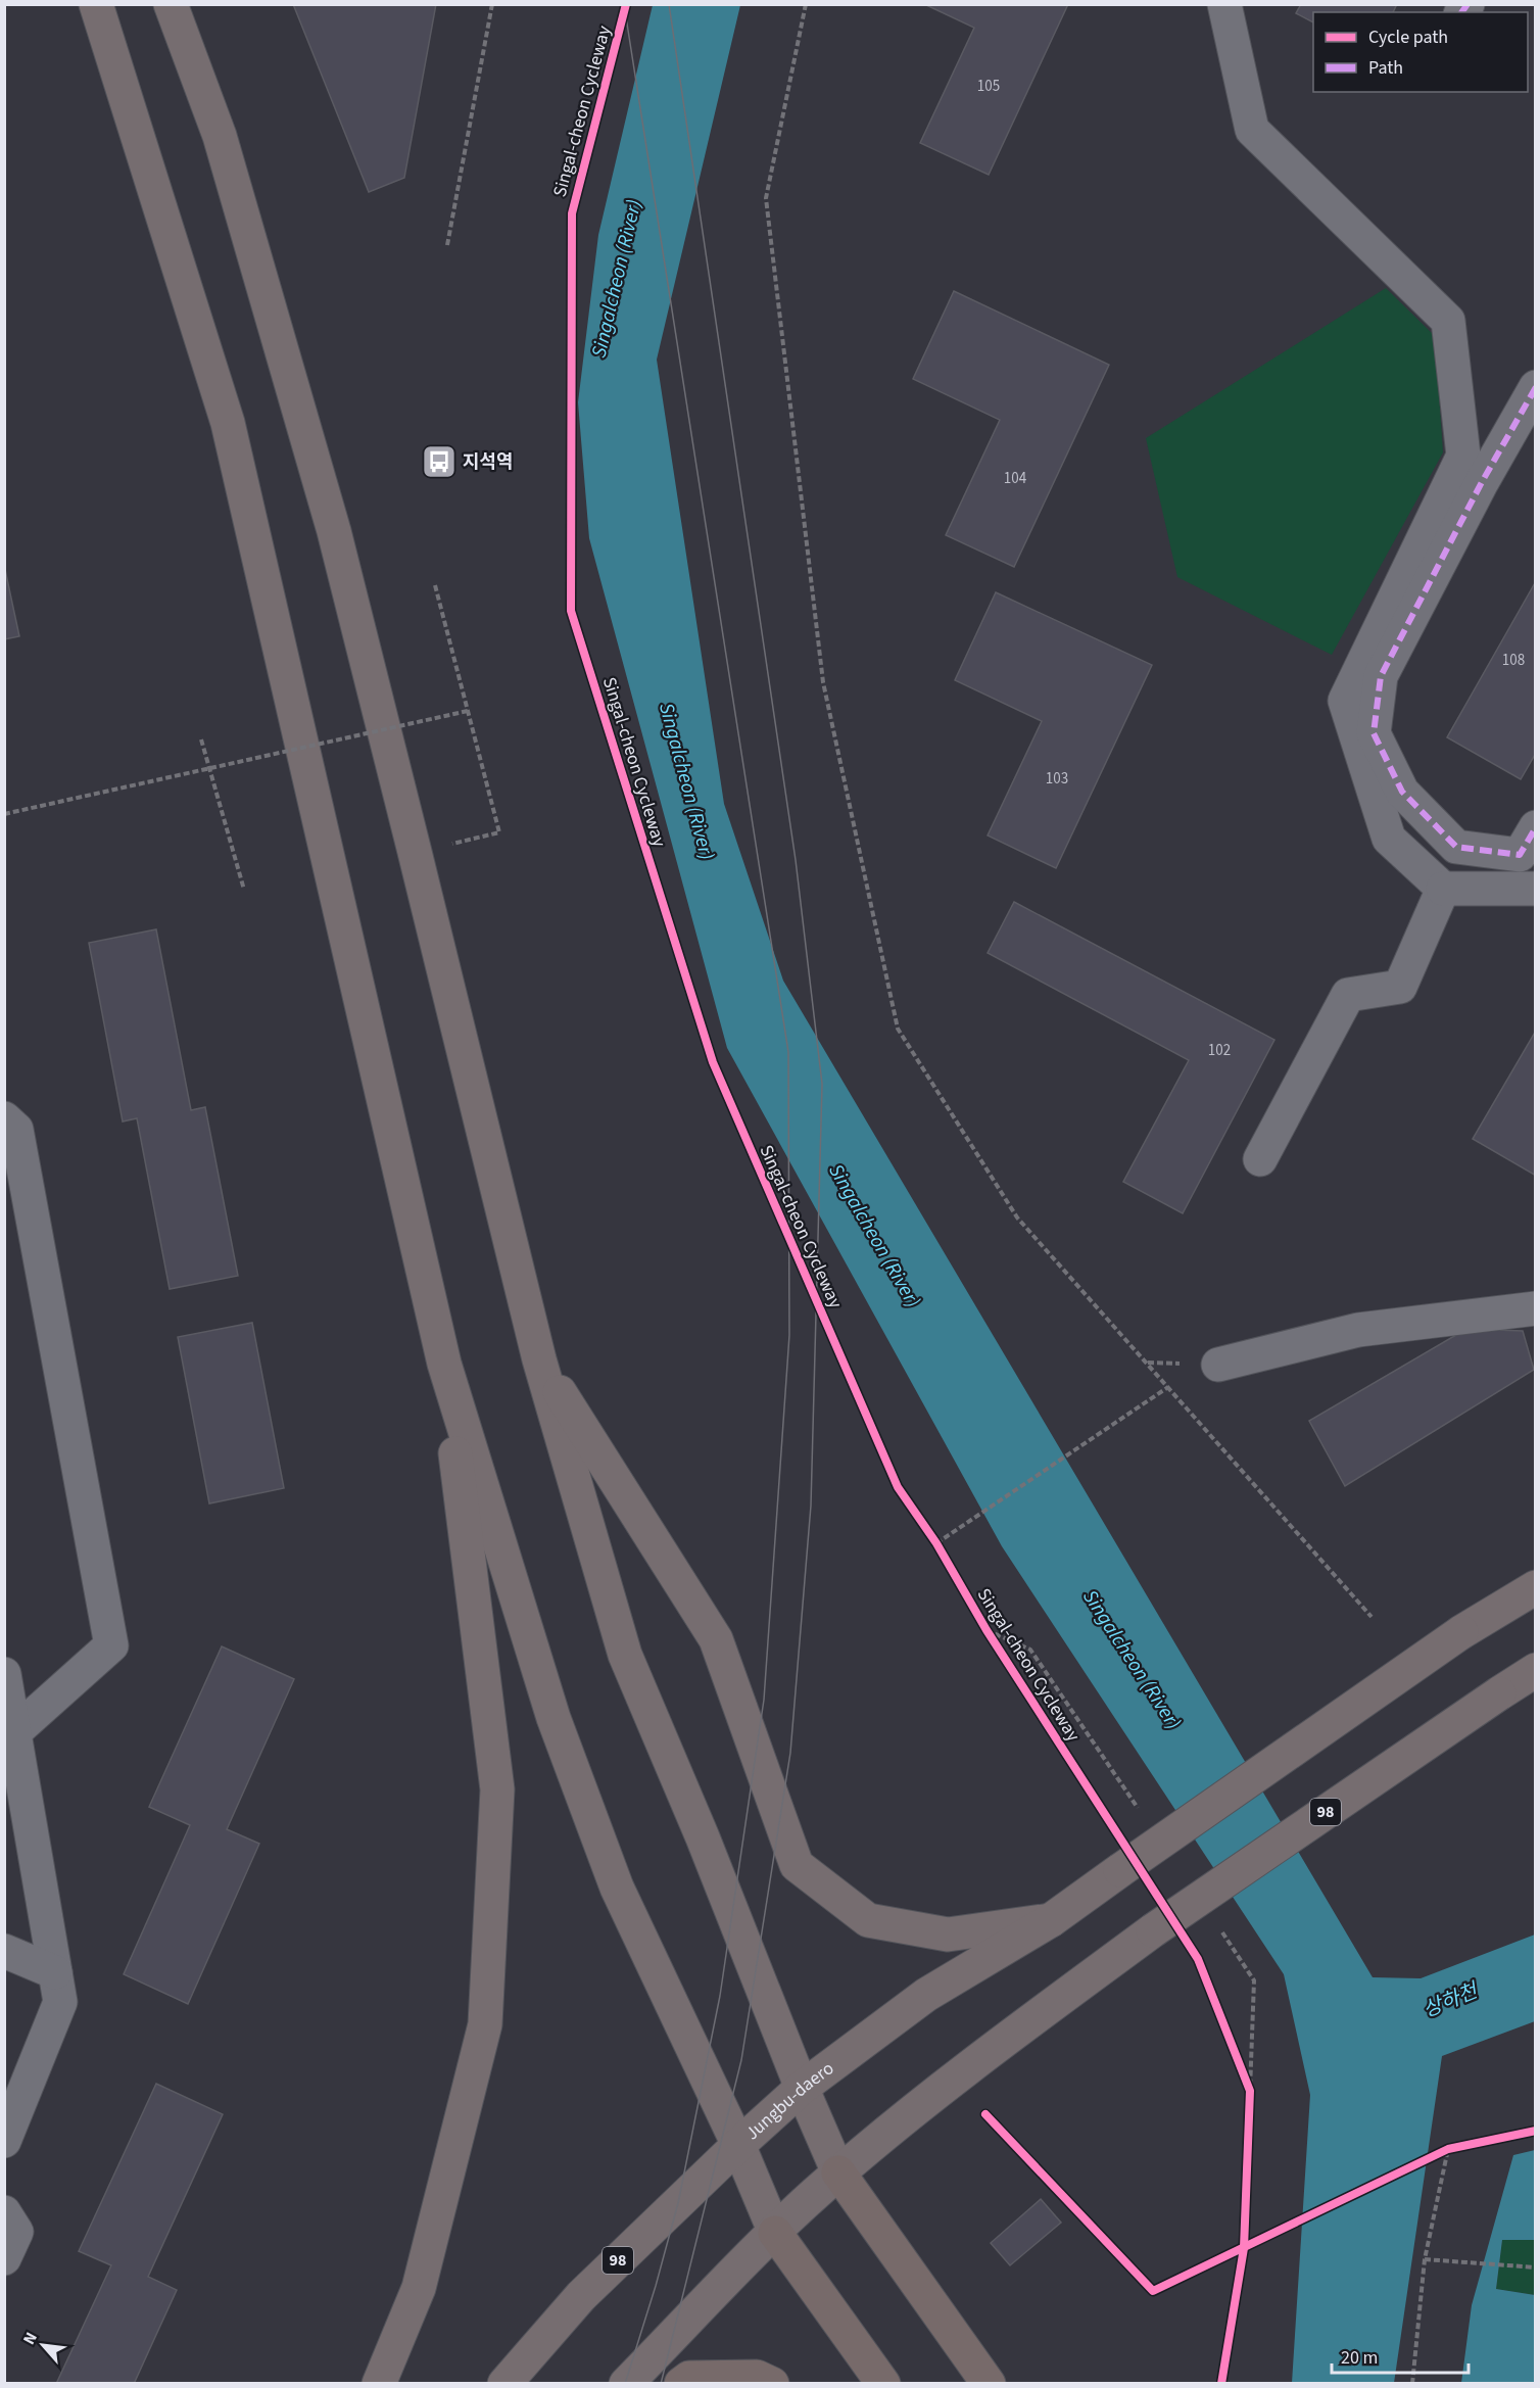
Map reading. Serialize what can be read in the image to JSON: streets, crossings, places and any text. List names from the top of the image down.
{
  "streets": {
    "main road": ["98", "Jungbu-daero"],
    "cycle path": ["Singal-cheon Cycleway"]
  },
  "water": ["Singalcheon (River)", "상하천"],
  "places": {
    "bus stop": ["지석역"]
  },
  "house_numbers": [
    "105",
    "104",
    "108",
    "103",
    "102"
  ],
  "legend": ["Cycle path", "Path"],
  "scale_bar": "20 m",
  "north": "top left"
}
